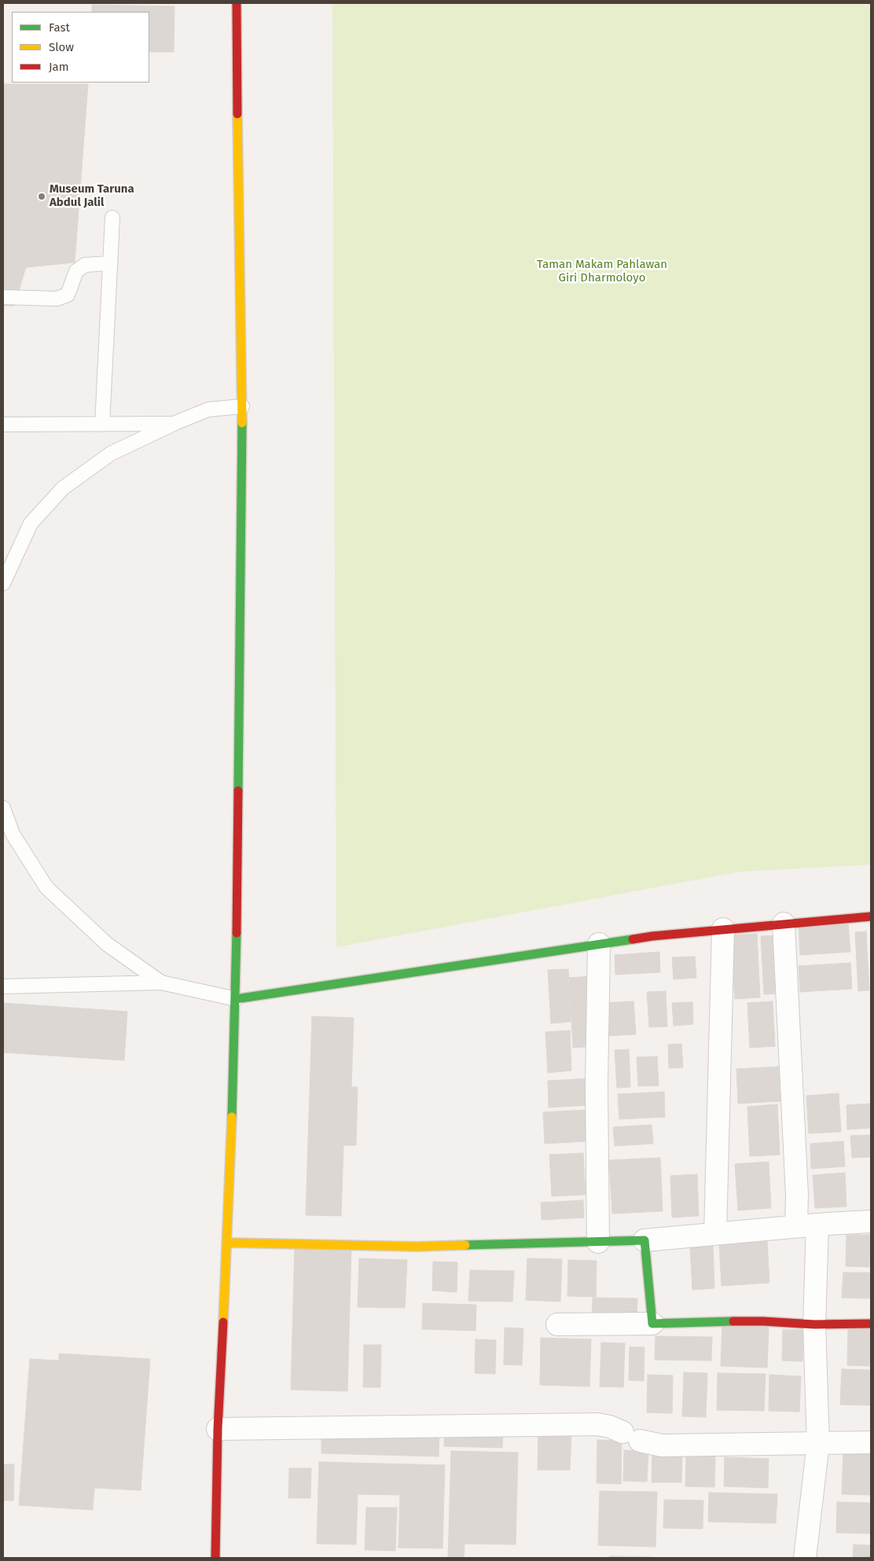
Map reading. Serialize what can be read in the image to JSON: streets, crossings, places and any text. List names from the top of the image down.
{
  "parks": ["Taman Makam Pahlawan Giri Dharmoloyo"],
  "places": ["Museum Taruna Abdul Jalil"],
  "legend": ["Fast", "Slow", "Jam"]
}
